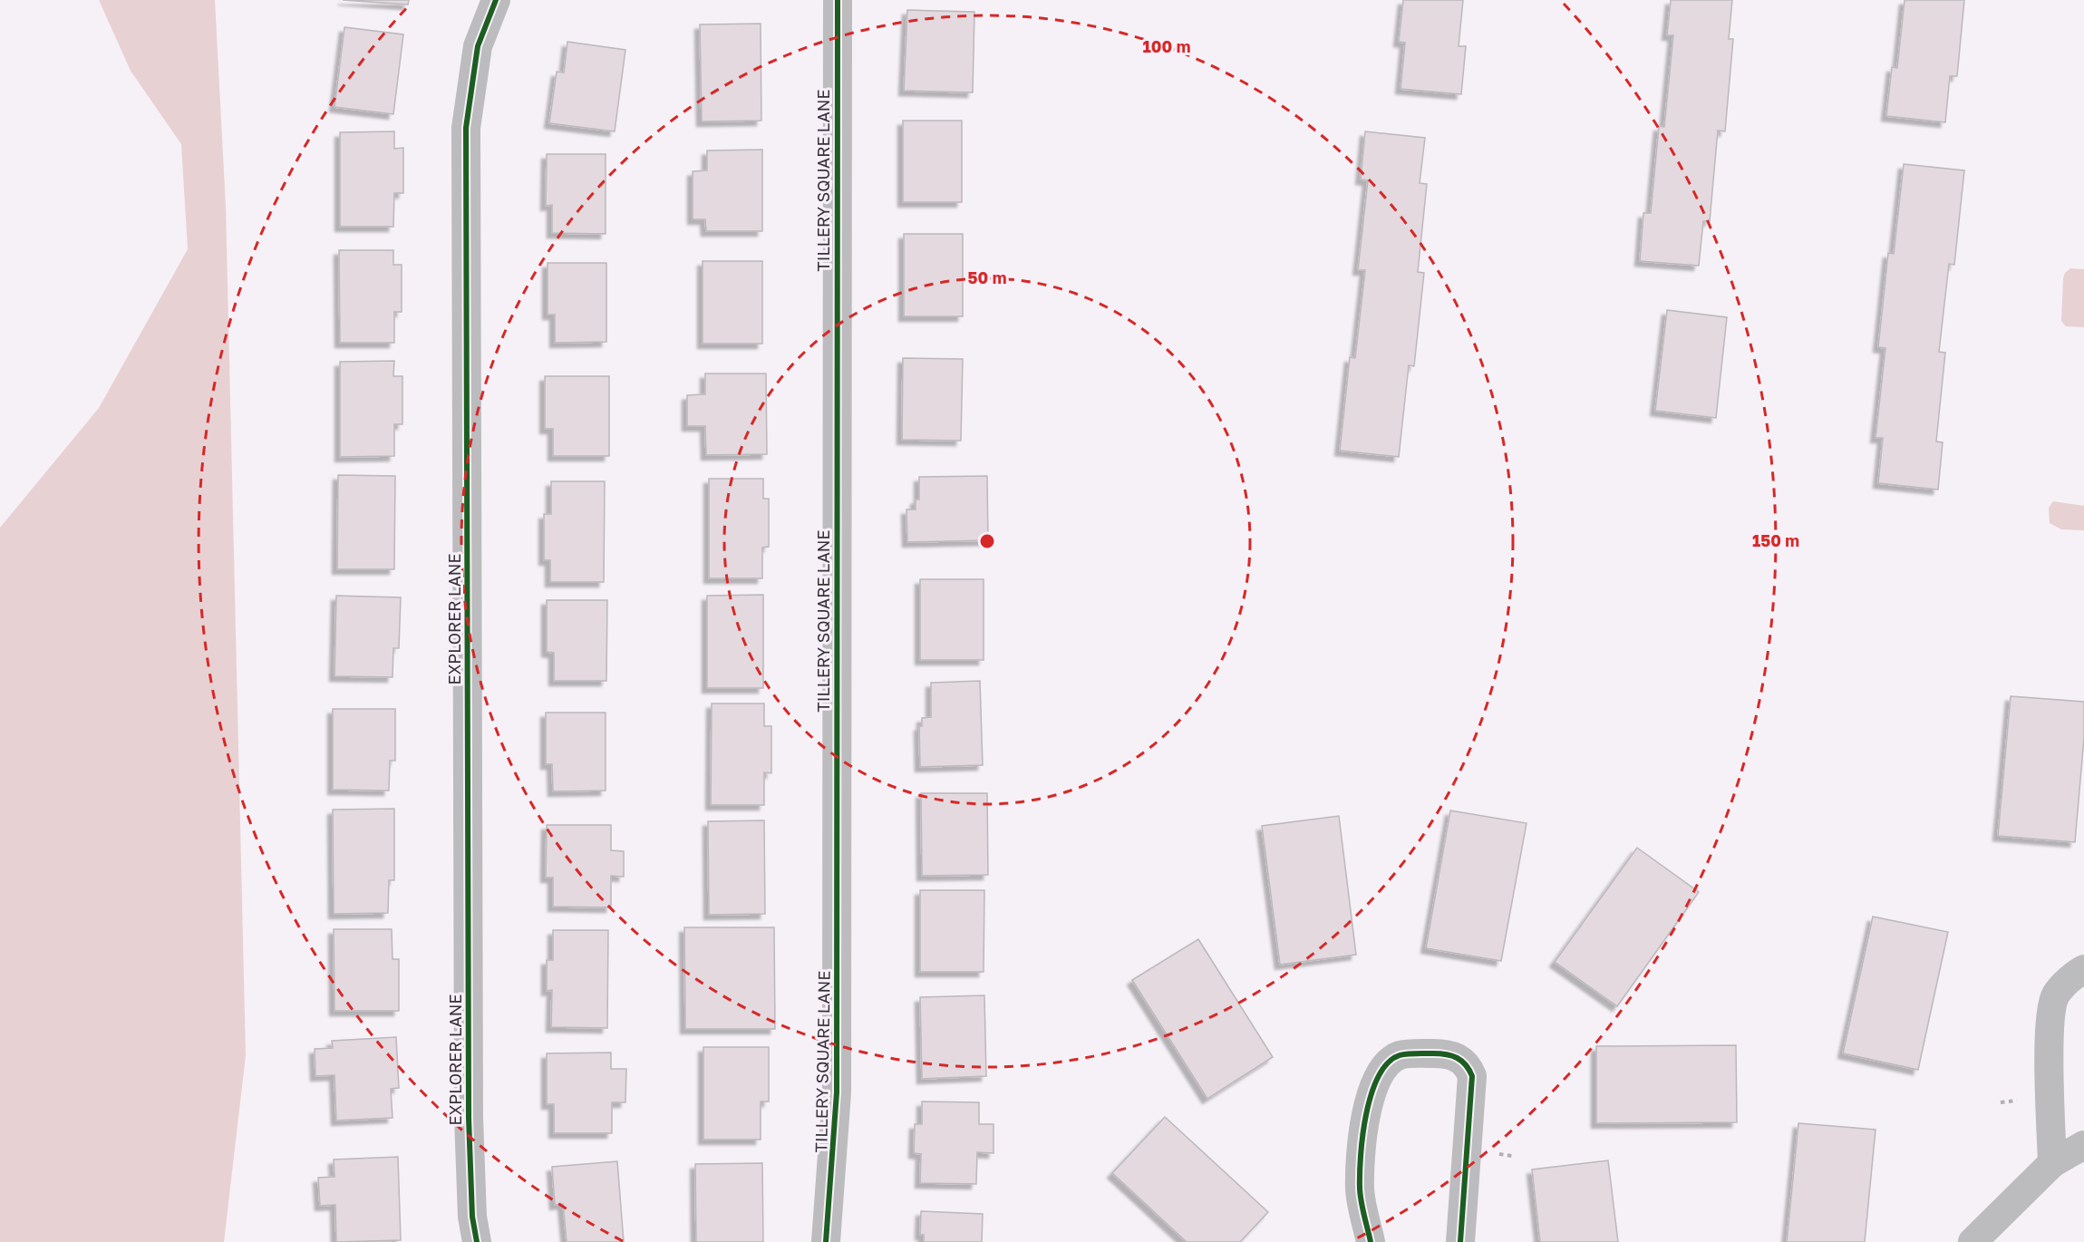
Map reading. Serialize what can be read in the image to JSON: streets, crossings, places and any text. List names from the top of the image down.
{
  "streets": {
    "street": ["TILLERY SQUARE LANE", "EXPLORER LANE"]
  },
  "rings": ["100 m", "50 m", "150 m"]
}
